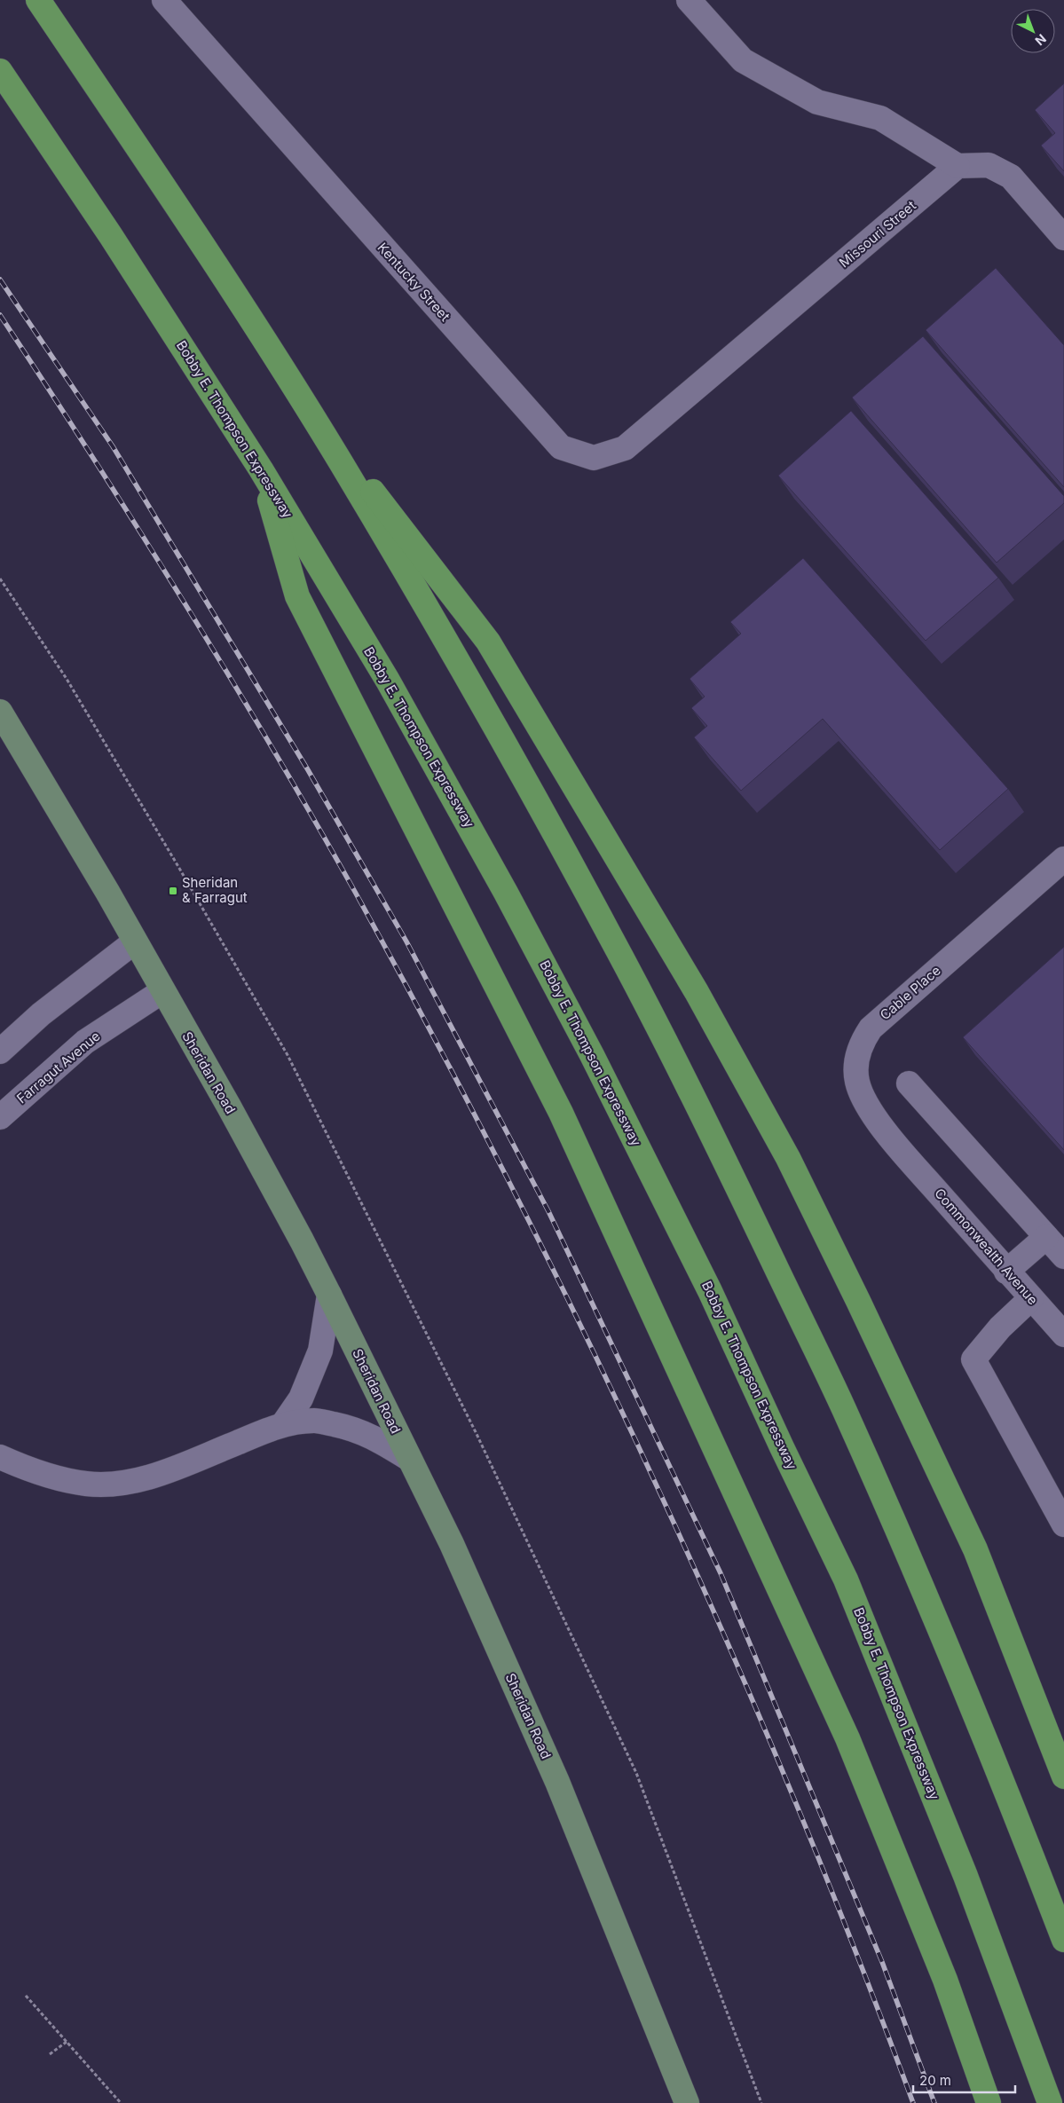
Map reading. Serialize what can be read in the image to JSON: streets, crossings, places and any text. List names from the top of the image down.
{
  "streets": {
    "highway": ["Bobby E. Thompson Expressway"],
    "main road": ["Sheridan Road"],
    "street": [
      "Missouri Street",
      "Kentucky Street",
      "Cable Place",
      "Farragut Avenue",
      "Commonwealth Avenue"
    ]
  },
  "crossings": [
    ["Missouri Street", "Kentucky Street"],
    ["Cable Place", "Commonwealth Avenue"],
    ["Farragut Avenue", "Sheridan Road"]
  ],
  "places": {
    "transit": ["Sheridan & Farragut"]
  },
  "scale_bar": "20 m",
  "north": "bottom right"
}
